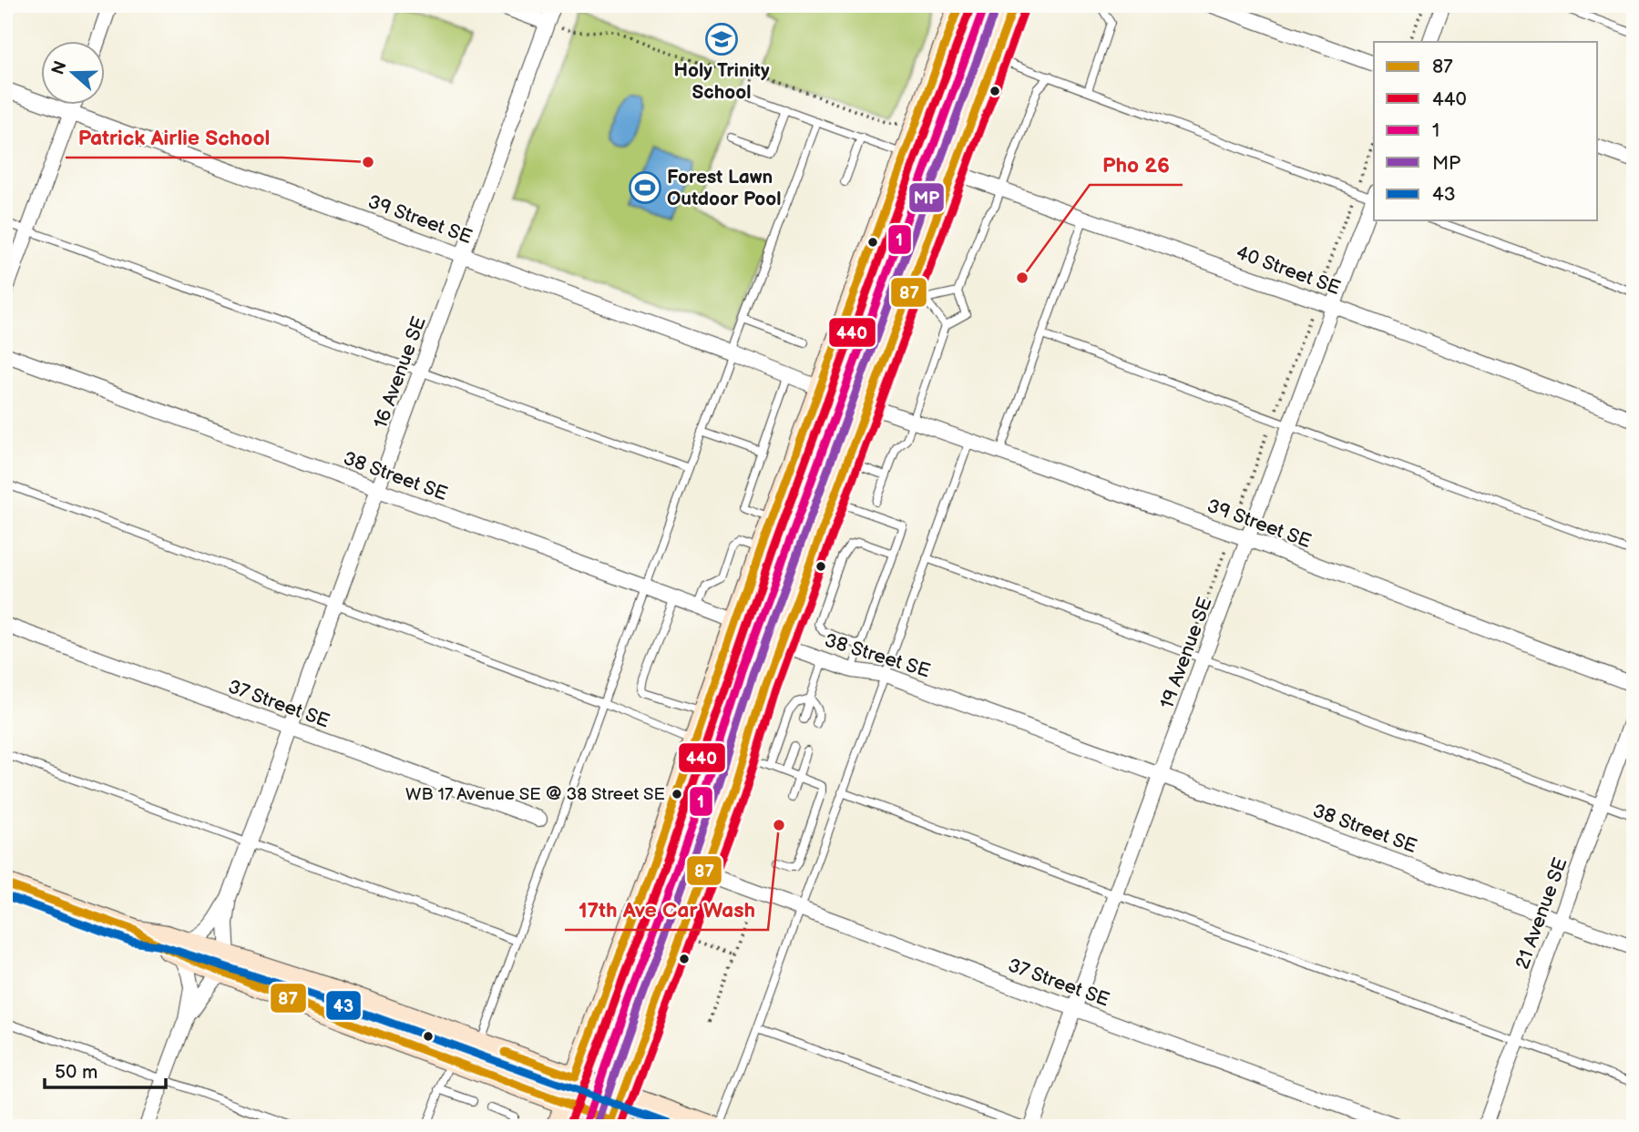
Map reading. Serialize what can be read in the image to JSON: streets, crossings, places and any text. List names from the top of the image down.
{
  "streets": {
    "street": [
      "39 Street SE",
      "40 Street SE",
      "16 Avenue SE",
      "38 Street SE",
      "19 Avenue SE",
      "37 Street SE",
      "21 Avenue SE"
    ]
  },
  "crossings": [
    ["39 Street SE", "16 Avenue SE"],
    ["39 Street SE", "19 Avenue SE"],
    ["40 Street SE", "19 Avenue SE"],
    ["16 Avenue SE", "38 Street SE"],
    ["16 Avenue SE", "37 Street SE"],
    ["38 Street SE", "19 Avenue SE"],
    ["38 Street SE", "21 Avenue SE"],
    ["19 Avenue SE", "37 Street SE"]
  ],
  "places": {
    "school or university": ["Holy Trinity School"],
    "other": [
      "Patrick Airlie School",
      "Pho 26",
      "WB 17 Avenue SE @ 38 Street SE",
      "17th Ave Car Wash"
    ],
    "sports": ["Forest Lawn Outdoor Pool"]
  },
  "lines": [
    "transit line 87",
    "transit line 1",
    "transit line 440",
    "transit line MP",
    "transit line 43"
  ],
  "legend": [
    "87",
    "440",
    "1",
    "MP",
    "43"
  ],
  "scale_bar": "50 m",
  "north": "left"
}
